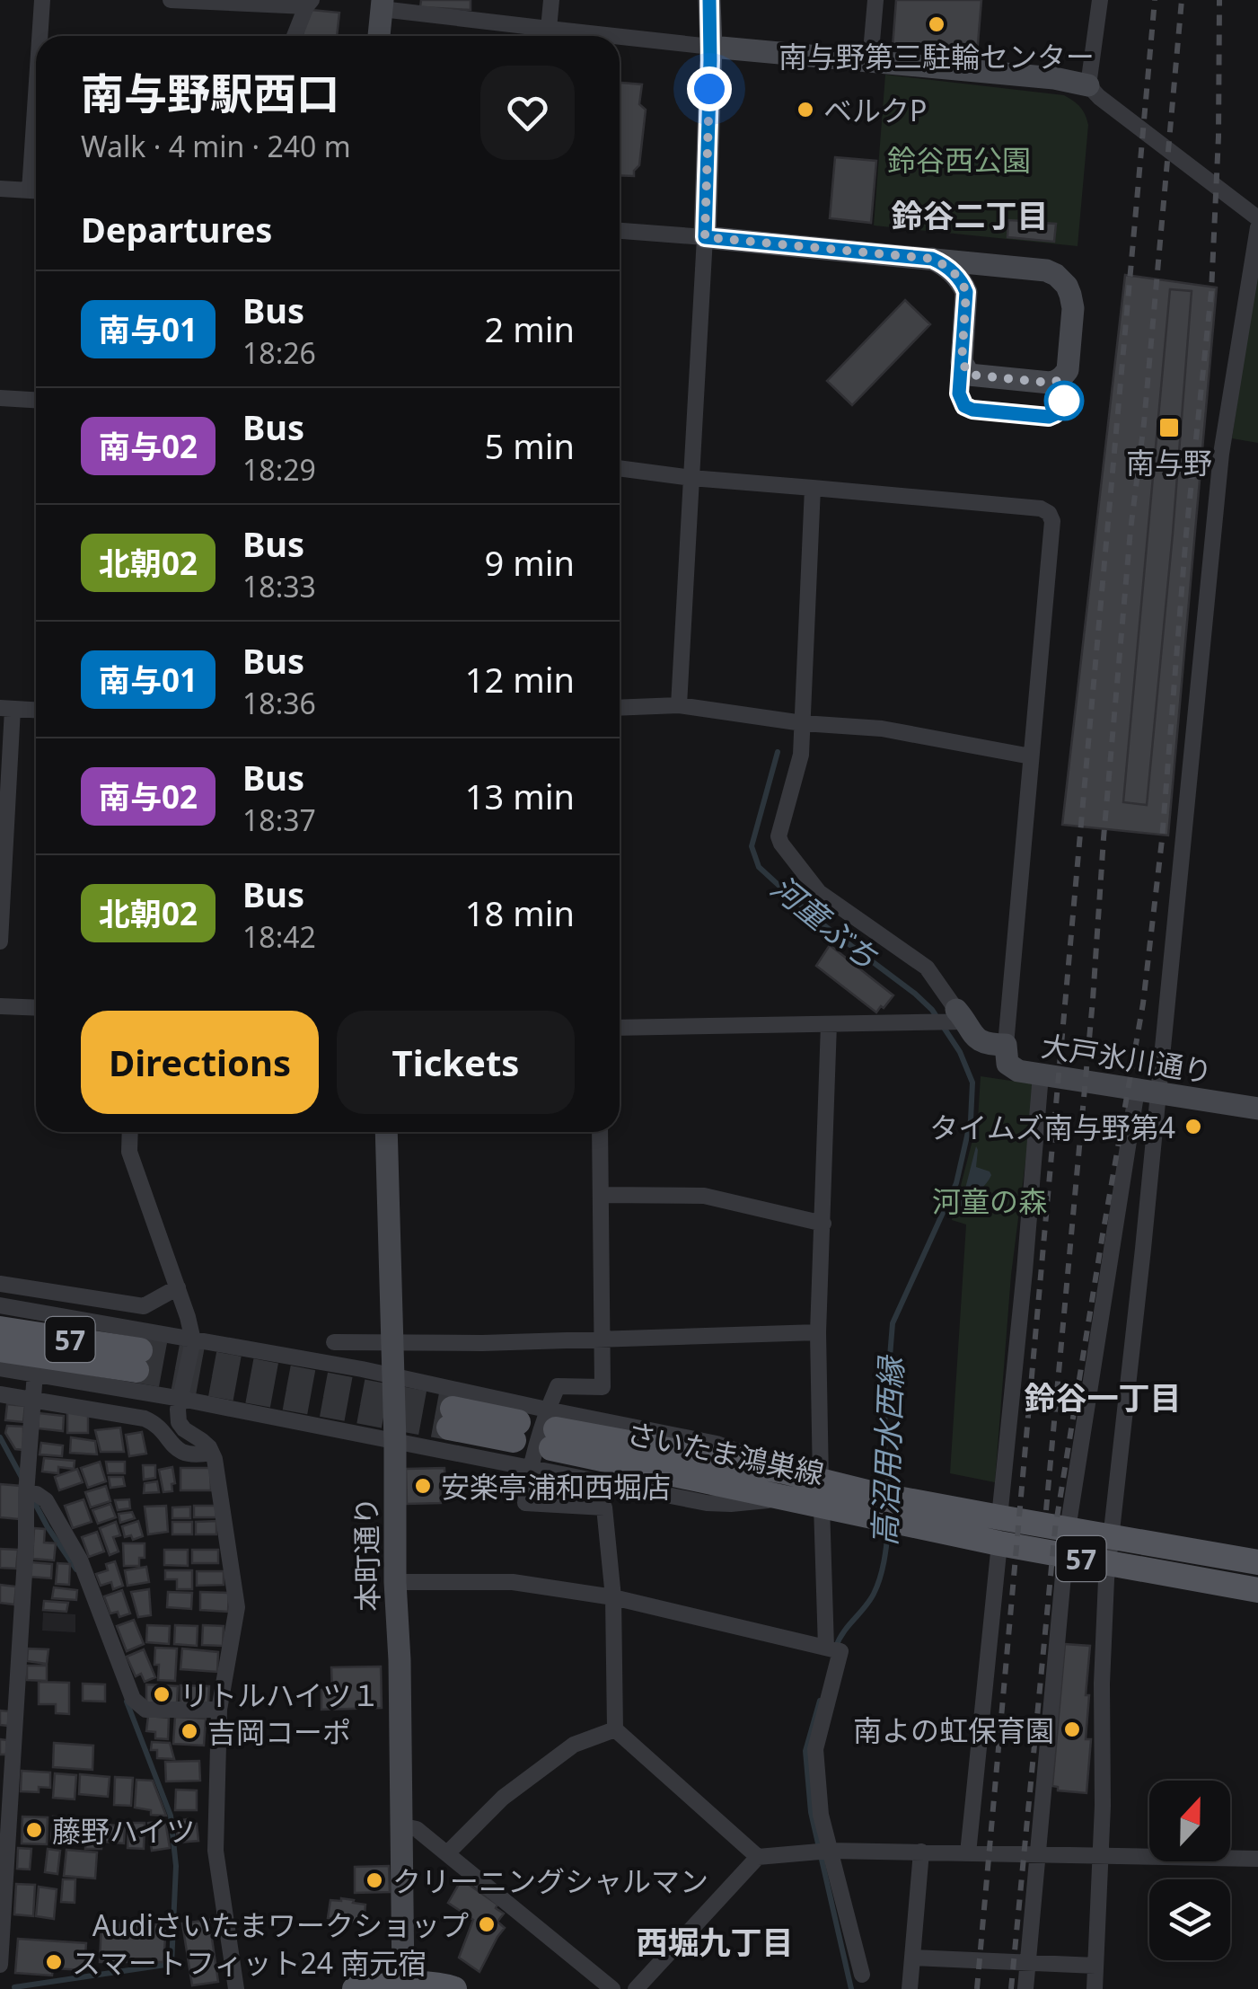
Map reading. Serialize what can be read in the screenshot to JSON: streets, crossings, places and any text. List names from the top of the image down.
{
  "streets": {
    "main road": ["57", "さいたま鴻巣線"],
    "street": ["大戸氷川通り", "本町通り"]
  },
  "districts": ["鈴谷二丁目", "鈴谷一丁目", "西堀九丁目"],
  "water": ["河童ぶち", "高沼用水西縁"],
  "parks": ["鈴谷西公園", "河童の森"],
  "places": {
    "other": [
      "南与野第三駐輪センター",
      "ベルクP",
      "タイムズ南与野第4",
      "安楽亭浦和西堀店",
      "リトルハイツ１",
      "南よの虹保育園",
      "吉岡コーポ",
      "藤野ハイツ",
      "クリーニングシャルマン",
      "Audiさいたまワークショップ",
      "スマートフィット24 南元宿"
    ],
    "transit": ["南与野"]
  },
  "lines": ["bus line 南与01"],
  "north": "top",
  "page": {
    "heading": [
      ["南与野駅西口", "Walk · 4 min · 240 m"],
      "Departures"
    ],
    "list": [
      {
        "mark": "南与01",
        "name": "Bus",
        "note": "18:26",
        "value": "2 min"
      },
      {
        "mark": "南与02",
        "name": "Bus",
        "note": "18:29",
        "value": "5 min"
      },
      {
        "mark": "北朝02",
        "name": "Bus",
        "note": "18:33",
        "value": "9 min"
      },
      {
        "mark": "南与01",
        "name": "Bus",
        "note": "18:36",
        "value": "12 min"
      },
      {
        "mark": "南与02",
        "name": "Bus",
        "note": "18:37",
        "value": "13 min"
      },
      {
        "mark": "北朝02",
        "name": "Bus",
        "note": "18:42",
        "value": "18 min"
      }
    ],
    "buttons": ["Directions", "Tickets"]
  }
}
